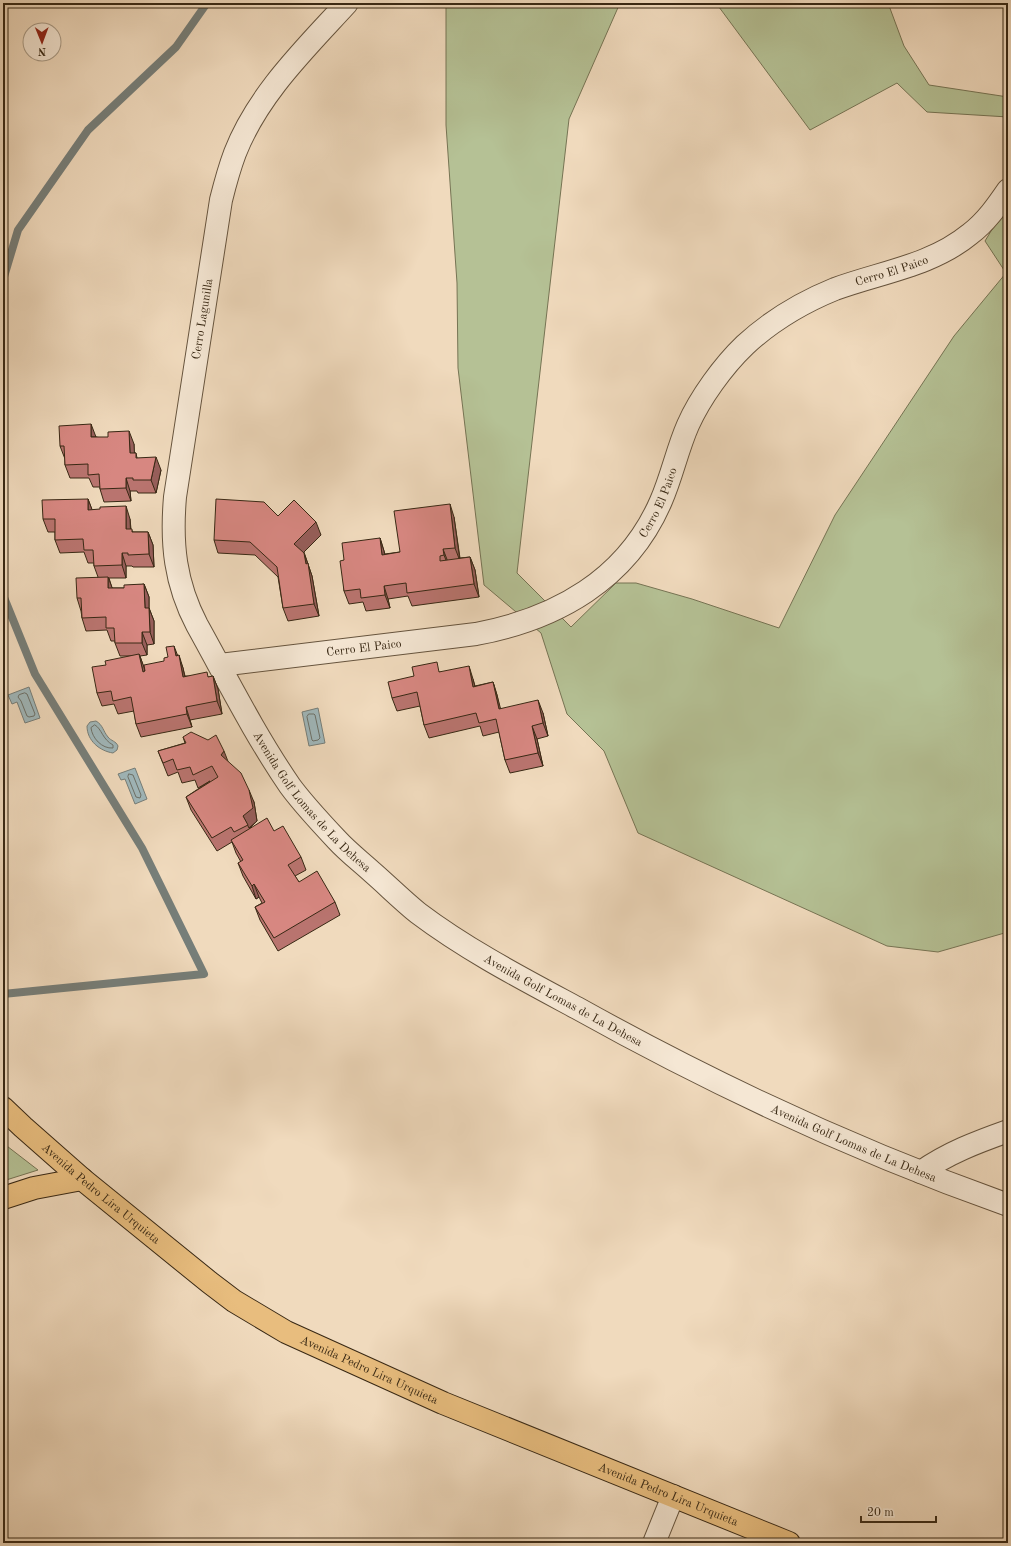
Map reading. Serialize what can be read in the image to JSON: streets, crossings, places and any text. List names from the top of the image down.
{
  "streets": {
    "main road": ["Avenida Pedro Lira Urquieta"],
    "street": ["Cerro El Paico", "Cerro Lagunilla", "Avenida Golf Lomas de La Dehesa"]
  },
  "crossings": [
    ["Cerro El Paico", "Cerro Lagunilla"],
    ["Cerro El Paico", "Avenida Golf Lomas de La Dehesa"],
    ["Cerro Lagunilla", "Avenida Golf Lomas de La Dehesa"]
  ],
  "scale_bar": "20 m",
  "north": "bottom"
}
